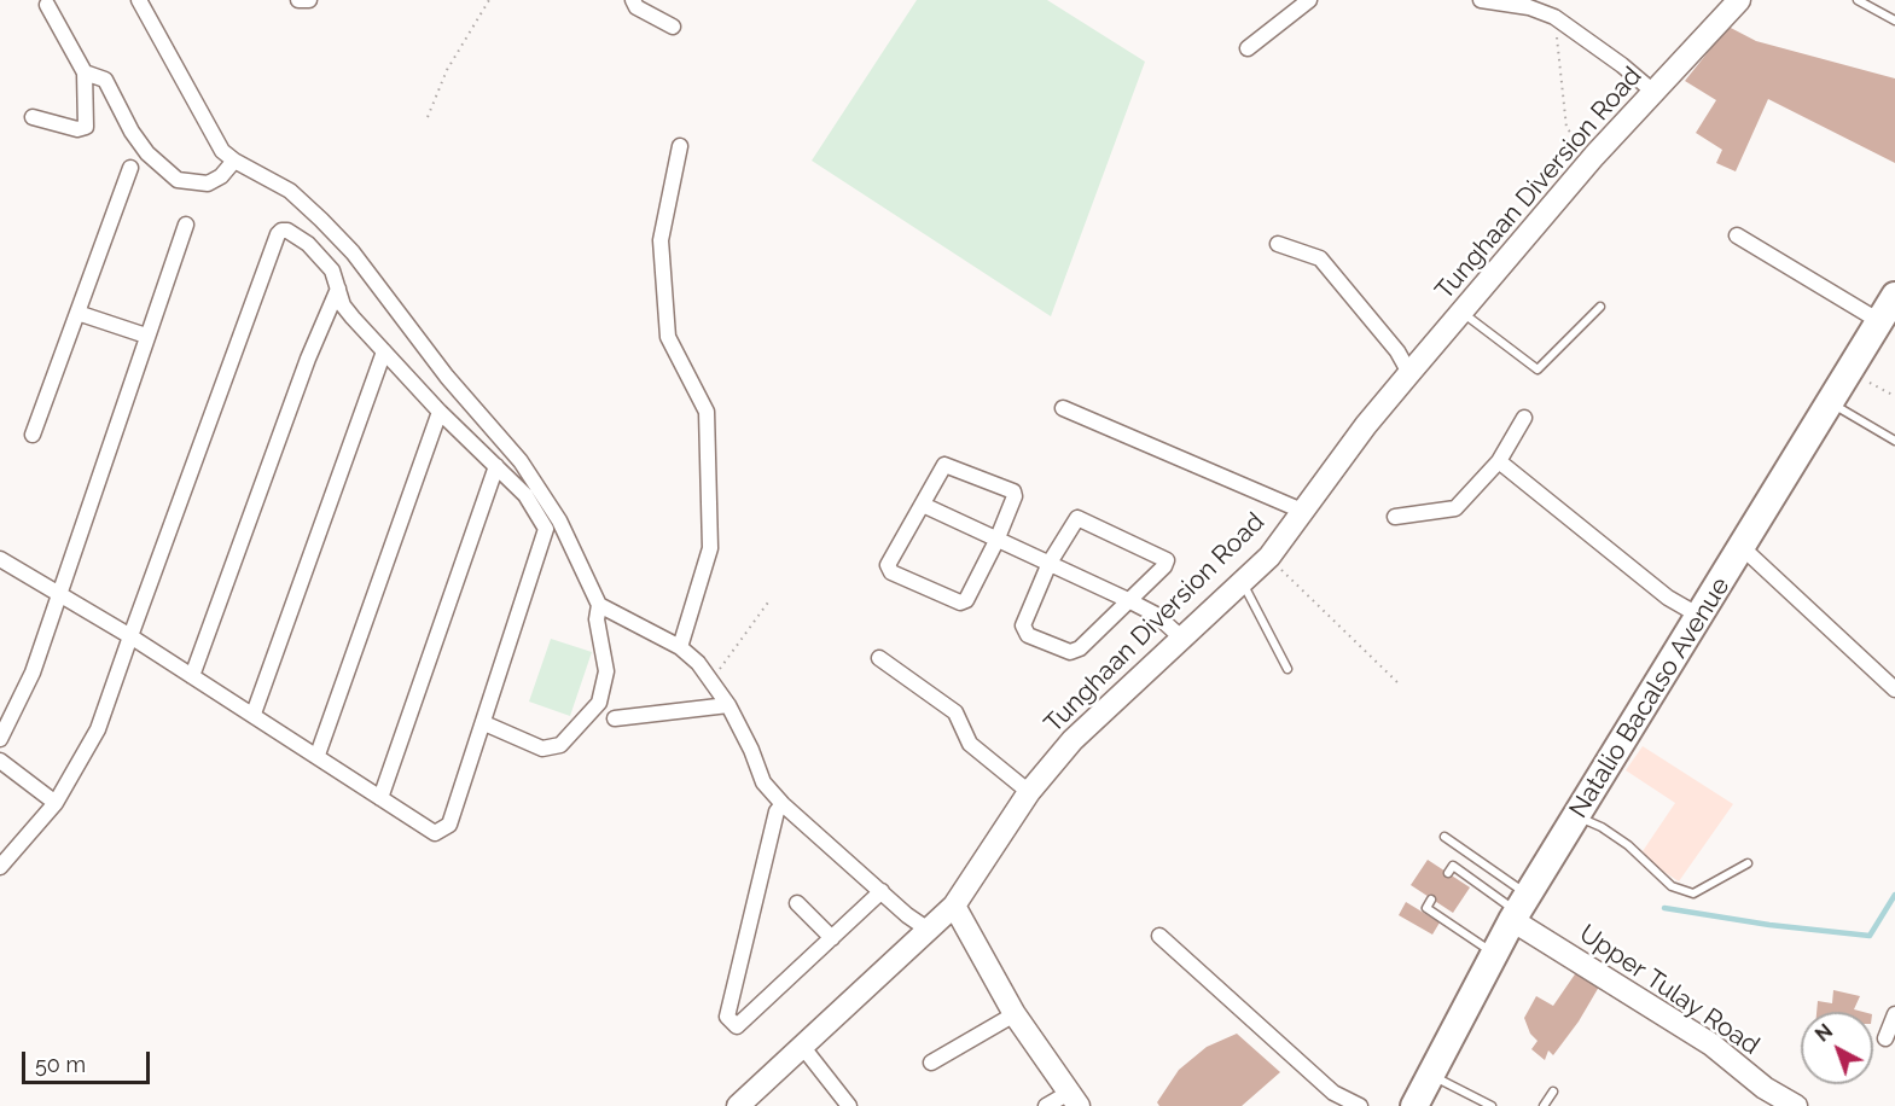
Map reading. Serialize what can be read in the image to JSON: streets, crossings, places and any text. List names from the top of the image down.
{
  "streets": {
    "highway": ["Natalio Bacalso Avenue"],
    "street": ["Tunghaan Diversion Road", "Upper Tulay Road"]
  },
  "crossings": [
    ["Natalio Bacalso Avenue", "Upper Tulay Road"]
  ],
  "scale_bar": "50 m",
  "north": "top left"
}
